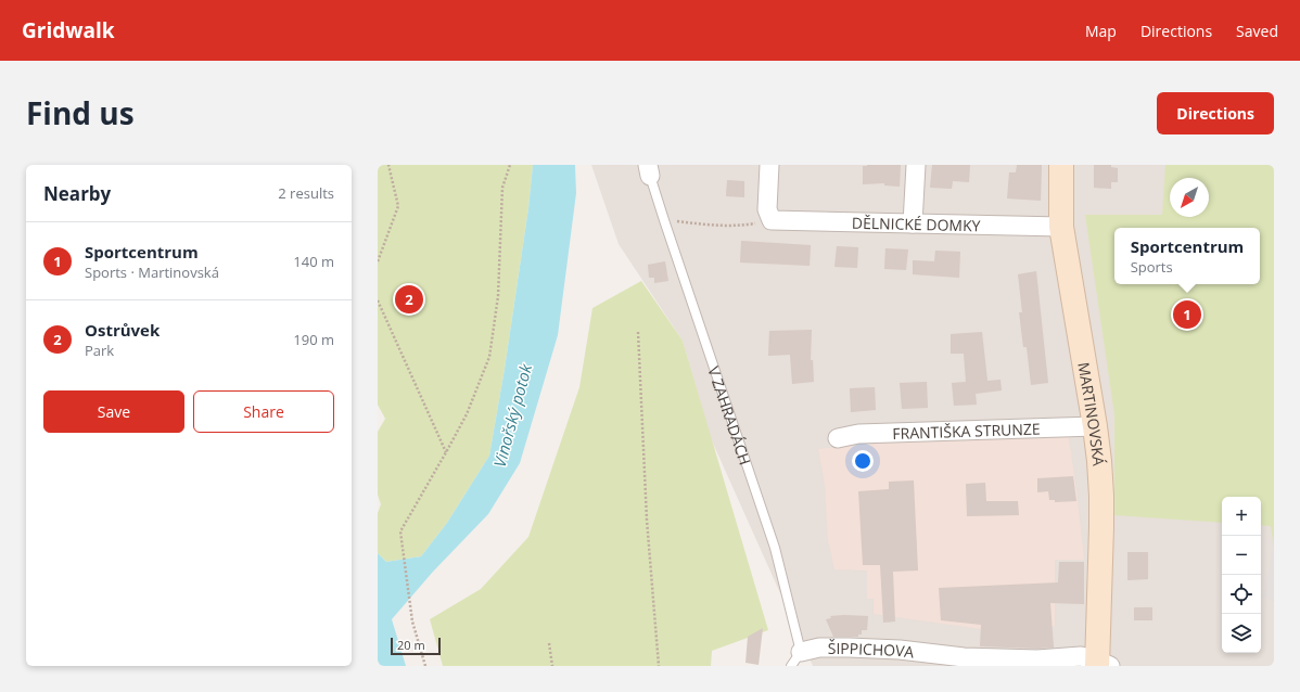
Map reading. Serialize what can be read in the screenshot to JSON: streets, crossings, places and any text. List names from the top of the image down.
{
  "streets": {
    "street": [
      "DĚLNICKÉ DOMKY",
      "MARTINOVSKÁ",
      "FRANTIŠKA STRUNZE",
      "ŠIPPICHOVA"
    ],
    "lane": ["V ZAHRADÁCH"]
  },
  "crossings": [
    ["DĚLNICKÉ DOMKY", "MARTINOVSKÁ"],
    ["MARTINOVSKÁ", "FRANTIŠKA STRUNZE"],
    ["MARTINOVSKÁ", "ŠIPPICHOVA"],
    ["V ZAHRADÁCH", "ŠIPPICHOVA"]
  ],
  "water": ["Vinořský potok"],
  "scale_bar": "20 m",
  "north": "bottom left",
  "page": {
    "header": "Gridwalk",
    "nav": ["Map", "Directions", "Saved"],
    "title": "Find us",
    "buttons": [
      "Directions",
      ["Save", "Share"]
    ],
    "heading": ["Nearby", "2 results"],
    "list": [
      {
        "mark": "1",
        "name": "Sportcentrum",
        "note": "Sports · Martinovská",
        "value": "140 m"
      },
      {
        "mark": "2",
        "name": "Ostrůvek",
        "note": "Park",
        "value": "190 m"
      }
    ],
    "popup": ["Sportcentrum", "Sports"],
    "pins": ["2", "1"],
    "map_buttons": ["+", "−"],
    "scale": "20 m"
  }
}
